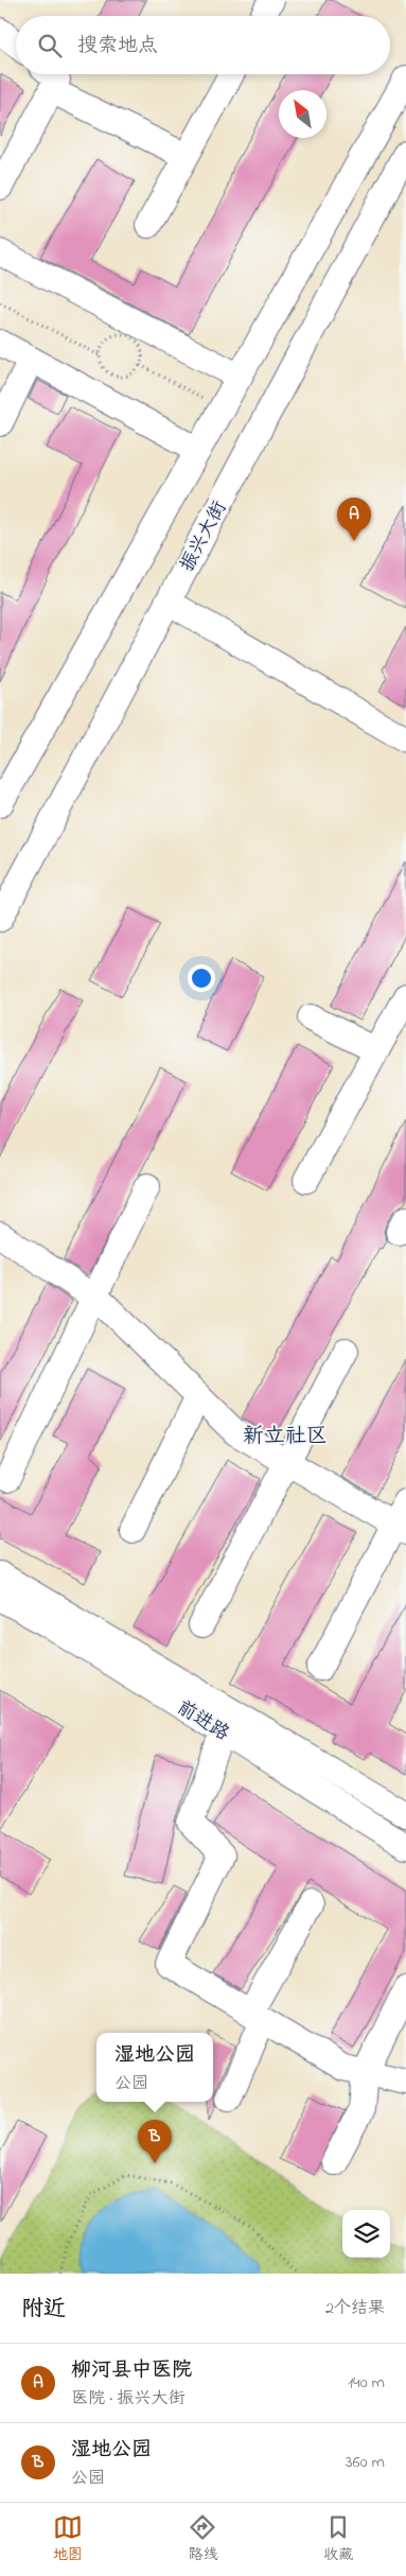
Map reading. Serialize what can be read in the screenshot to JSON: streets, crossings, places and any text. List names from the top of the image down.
{
  "streets": {
    "street": ["振兴大街", "前进路"]
  },
  "districts": ["新立社区"],
  "north": "top left",
  "page": {
    "search": "搜索地点",
    "pins": ["A", "B"],
    "popup": ["湿地公园", "公园"],
    "heading": ["附近", "2个结果"],
    "list": [
      {
        "mark": "A",
        "name": "柳河县中医院",
        "note": "医院 · 振兴大街",
        "value": "140 m"
      },
      {
        "mark": "B",
        "name": "湿地公园",
        "note": "公园",
        "value": "360 m"
      }
    ],
    "nav": ["地图", "路线", "收藏"]
  }
}
